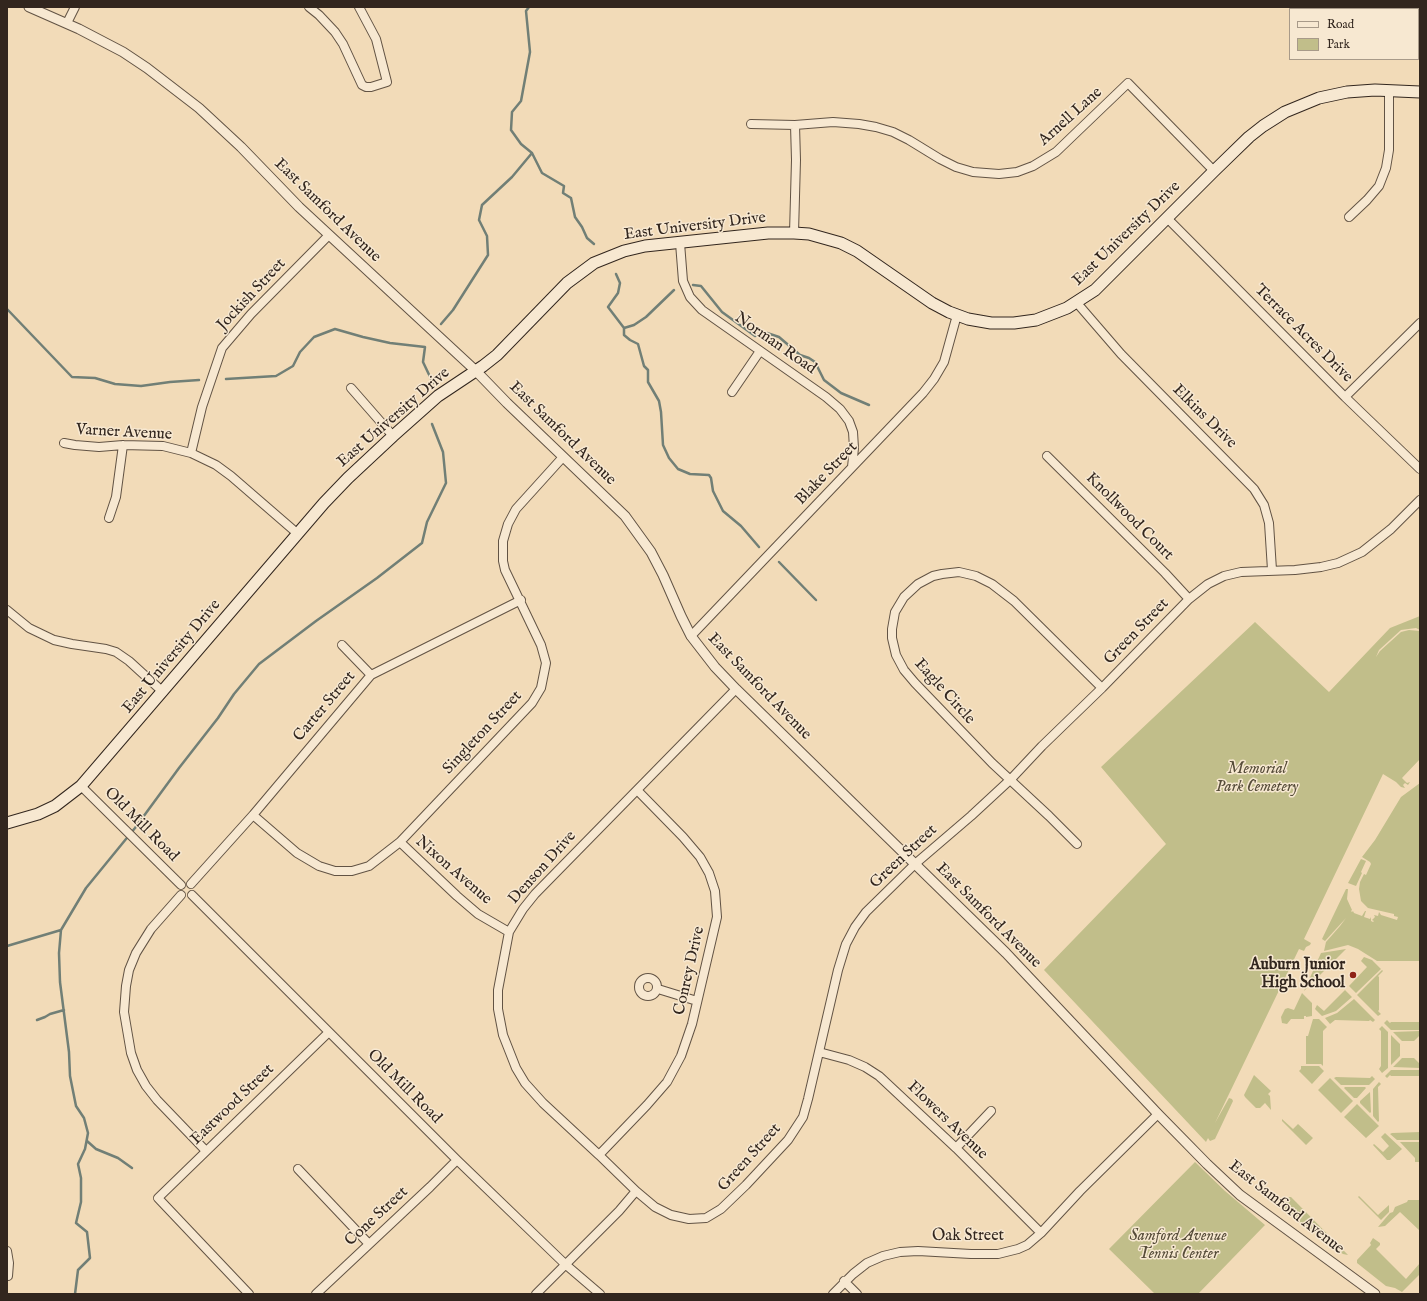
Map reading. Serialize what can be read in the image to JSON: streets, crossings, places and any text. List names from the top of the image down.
{
  "streets": {
    "main road": ["East University Drive"],
    "street": [
      "Arnell Lane",
      "East Samford Avenue",
      "Jockish Street",
      "Terrace Acres Drive",
      "Norman Road",
      "Elkins Drive",
      "Varner Avenue",
      "Blake Street",
      "Knollwood Court",
      "Green Street",
      "Eagle Circle",
      "Carter Street",
      "Singleton Street",
      "Old Mill Road",
      "Denson Drive",
      "Nixon Avenue",
      "Conrey Drive",
      "Eastwood Street",
      "Flowers Avenue",
      "Cone Street",
      "Oak Street"
    ]
  },
  "crossings": [
    ["Arnell Lane", "East University Drive"],
    ["East Samford Avenue", "East University Drive"],
    ["East Samford Avenue", "Jockish Street"],
    ["East Samford Avenue", "Blake Street"],
    ["East Samford Avenue", "Green Street"],
    ["East Samford Avenue", "Singleton Street"],
    ["East Samford Avenue", "Denson Drive"],
    ["East Samford Avenue", "Oak Street"],
    ["East University Drive", "Terrace Acres Drive"],
    ["East University Drive", "Norman Road"],
    ["East University Drive", "Elkins Drive"],
    ["East University Drive", "Varner Avenue"],
    ["East University Drive", "Blake Street"],
    ["East University Drive", "Old Mill Road"],
    ["Jockish Street", "Varner Avenue"],
    ["Norman Road", "Blake Street"],
    ["Elkins Drive", "Green Street"],
    ["Knollwood Court", "Green Street"],
    ["Green Street", "Eagle Circle"],
    ["Green Street", "Denson Drive"],
    ["Green Street", "Flowers Avenue"],
    ["Carter Street", "Singleton Street"],
    ["Carter Street", "Old Mill Road"],
    ["Singleton Street", "Nixon Avenue"],
    ["Old Mill Road", "Eastwood Street"],
    ["Old Mill Road", "Cone Street"],
    ["Denson Drive", "Nixon Avenue"],
    ["Denson Drive", "Conrey Drive"],
    ["Flowers Avenue", "Oak Street"]
  ],
  "parks": ["Memorial Park Cemetery", "Samford Avenue Tennis Center"],
  "places": ["Auburn Junior High School"],
  "legend": ["Road", "Park"]
}
